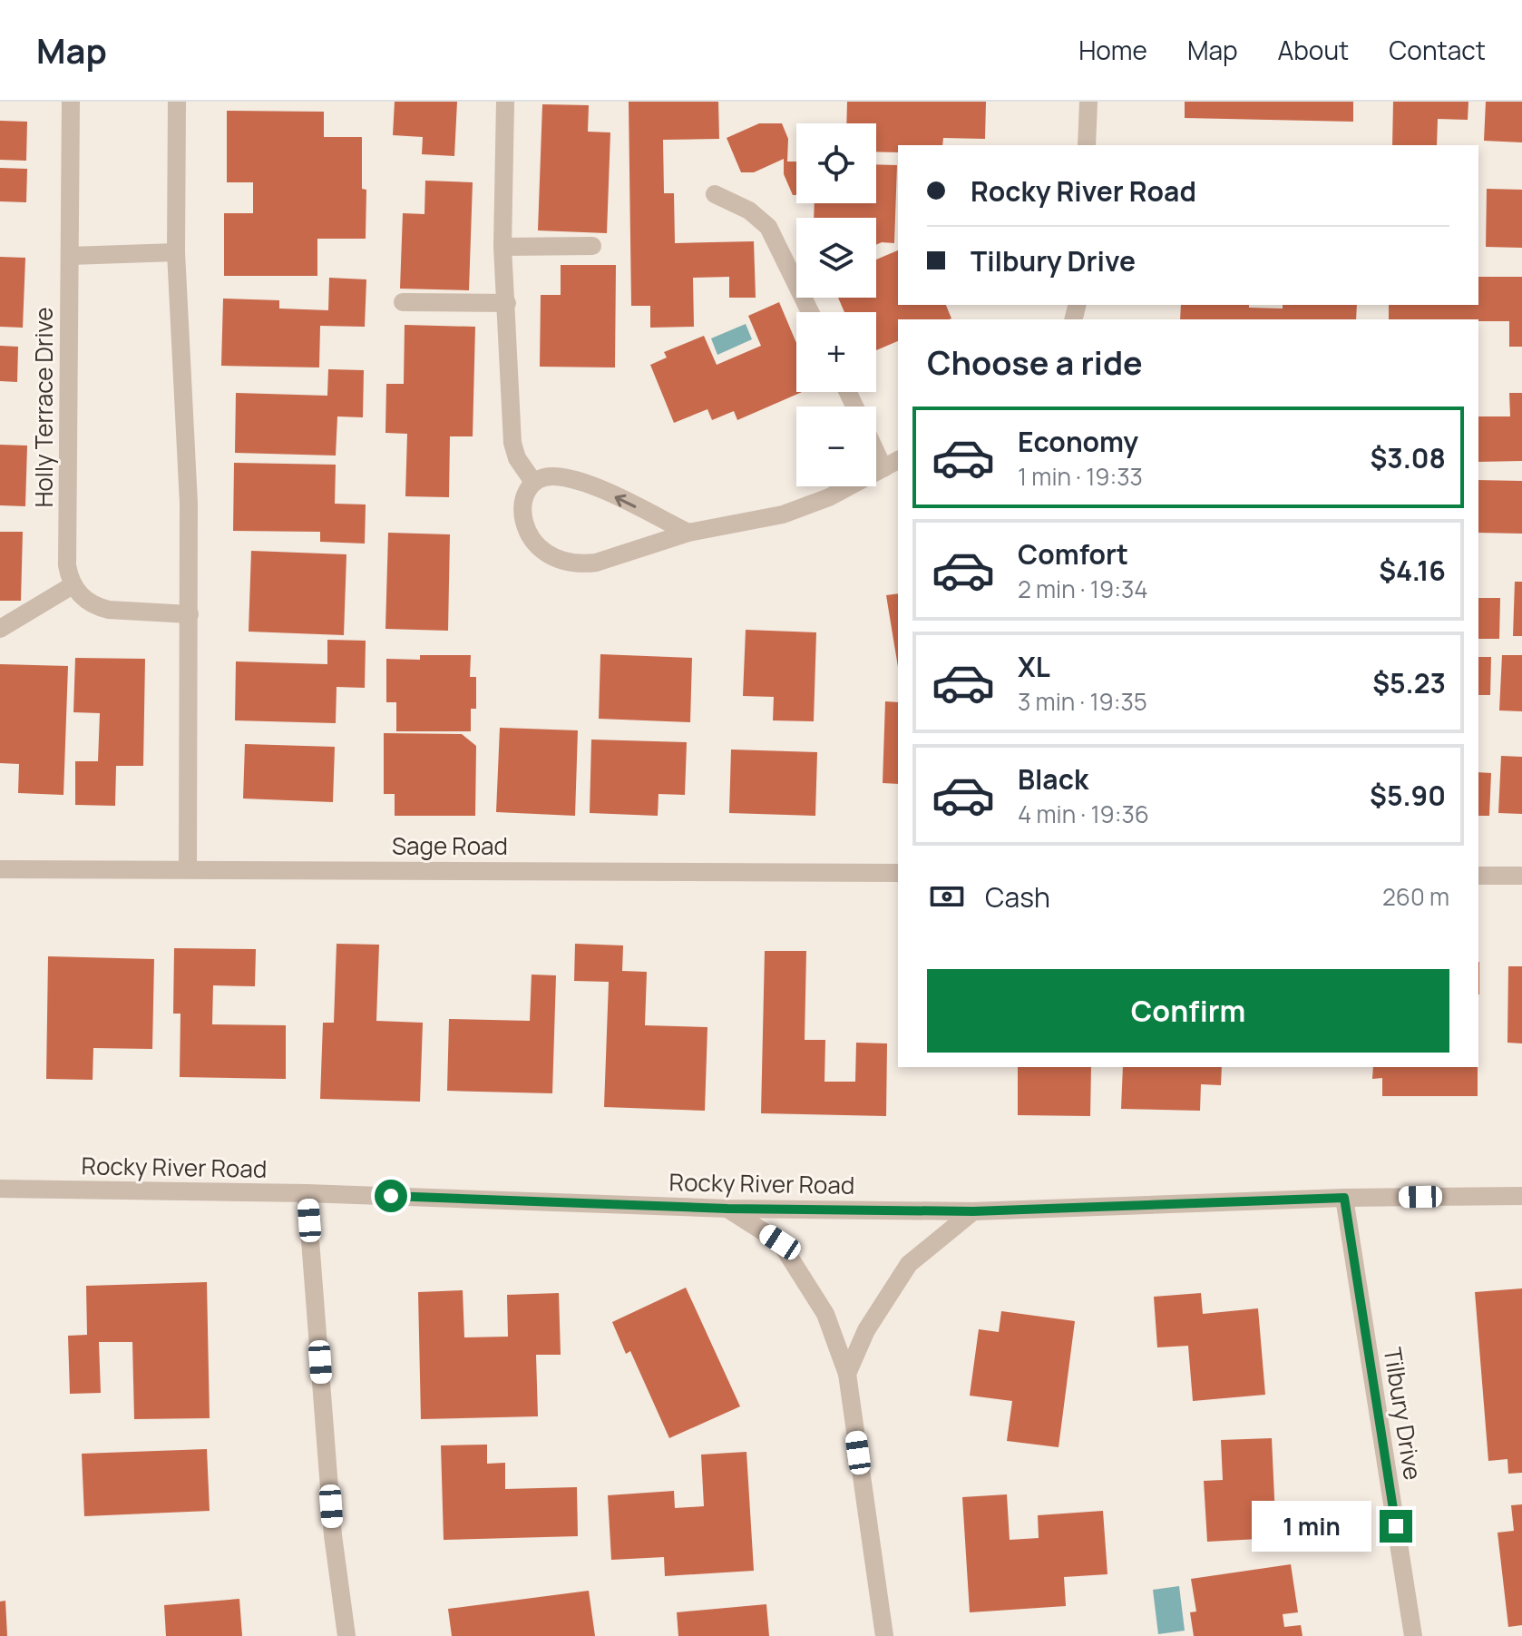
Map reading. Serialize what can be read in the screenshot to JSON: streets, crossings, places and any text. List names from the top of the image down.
{
  "streets": {
    "street": [
      "Holly Terrace Drive",
      "Sage Road",
      "Rocky River Road",
      "Tilbury Drive"
    ]
  },
  "crossings": [
    ["Rocky River Road", "Tilbury Drive"]
  ],
  "page": {
    "header": "Map",
    "nav": [
      "Home",
      "Map",
      "About",
      "Contact"
    ],
    "map_buttons": ["+", "−"],
    "banner": ["Rocky River Road", "Tilbury Drive"],
    "heading": "Choose a ride",
    "list": [
      {
        "name": "Economy",
        "note": "1 min · 19:33",
        "value": "$3.08"
      },
      {
        "name": "Comfort",
        "note": "2 min · 19:34",
        "value": "$4.16"
      },
      {
        "name": "XL",
        "note": "3 min · 19:35",
        "value": "$5.23"
      },
      {
        "name": "Black",
        "note": "4 min · 19:36",
        "value": "$5.90"
      }
    ],
    "pay": ["Cash", "260 m"],
    "buttons": "Confirm",
    "bubble": "1 min"
  }
}
